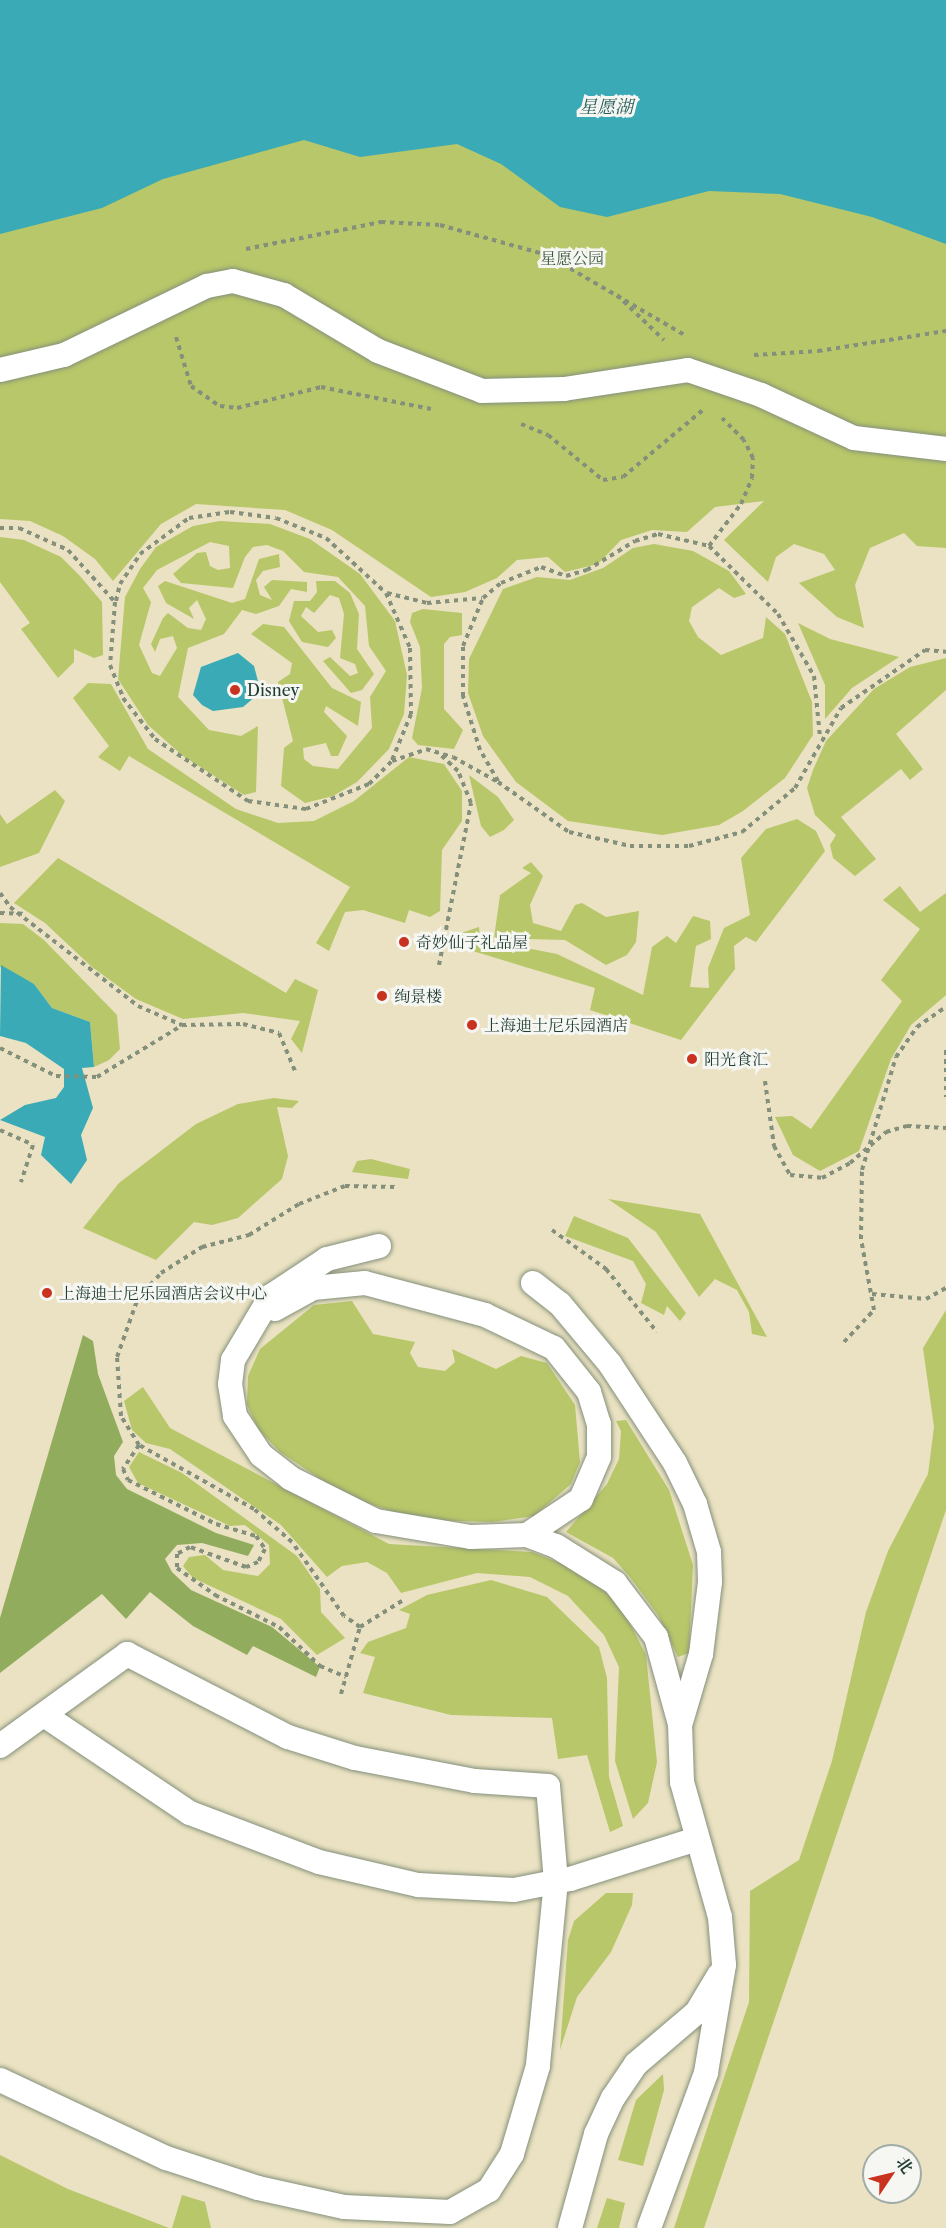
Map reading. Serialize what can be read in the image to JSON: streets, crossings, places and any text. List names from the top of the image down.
{
  "water": ["星愿湖"],
  "parks": ["星愿公园"],
  "places": [
    "Disney",
    "奇妙仙子礼品屋",
    "绚景楼",
    "上海迪士尼乐园酒店",
    "阳光食汇",
    "上海迪士尼乐园酒店会议中心"
  ],
  "north": "top right"
}
